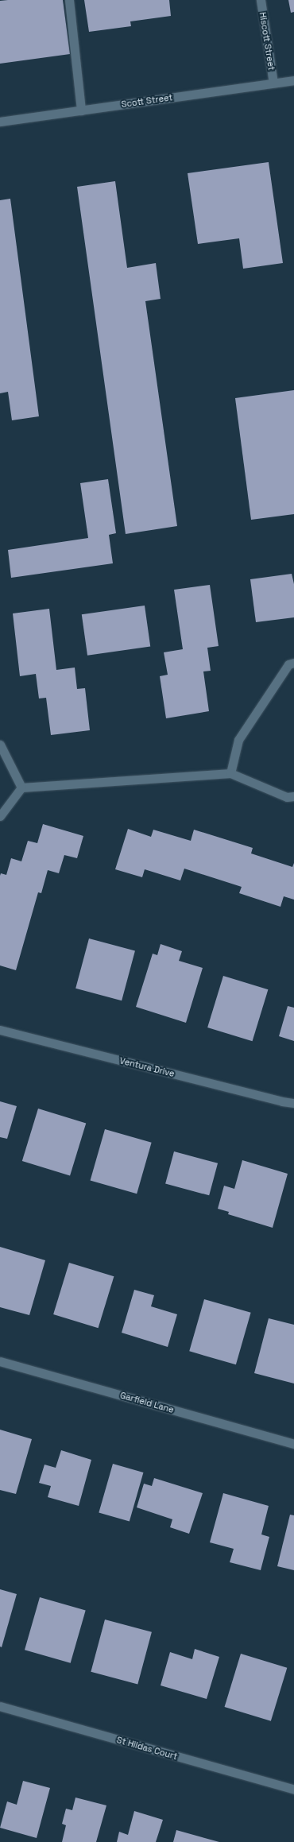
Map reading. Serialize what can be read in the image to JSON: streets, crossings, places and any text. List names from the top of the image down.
{
  "streets": {
    "street": [
      "Hiscott Street",
      "Scott Street",
      "Ventura Drive",
      "Garfield Lane",
      "St Hildas Court"
    ]
  },
  "crossings": [
    ["Hiscott Street", "Scott Street"]
  ]
}
